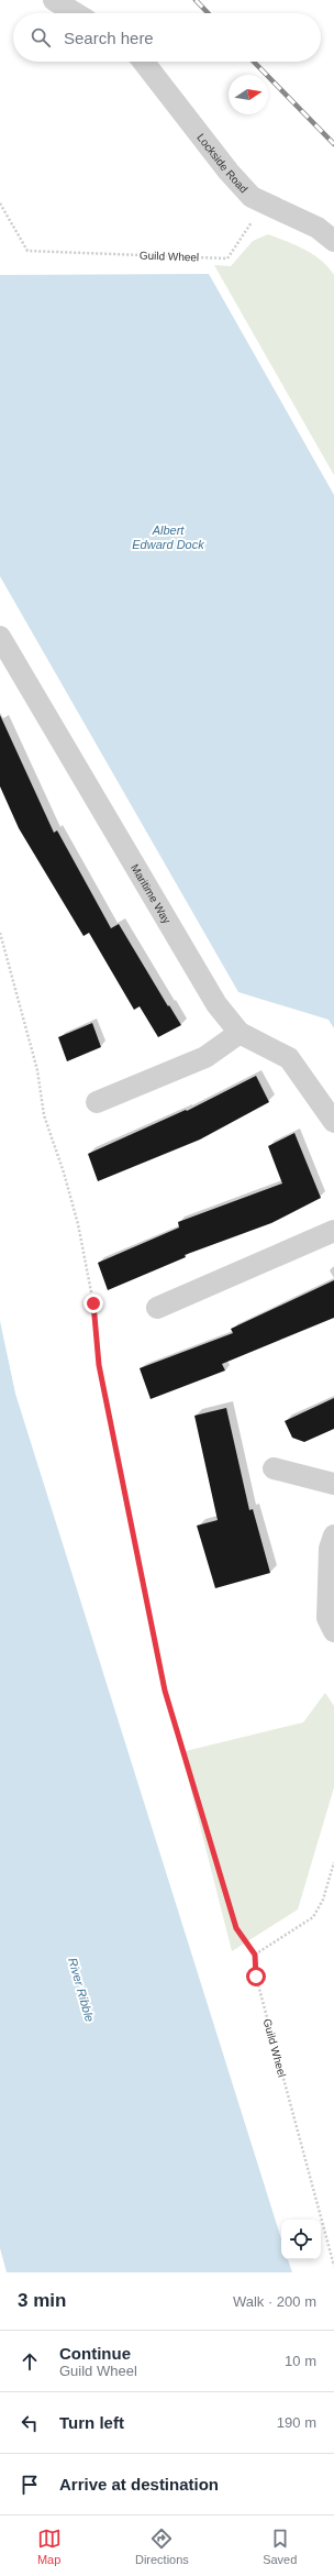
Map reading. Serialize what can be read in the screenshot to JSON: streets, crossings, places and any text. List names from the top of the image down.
{
  "streets": {
    "street": ["Lockside Road", "Maritime Way"],
    "path": ["Guild Wheel"]
  },
  "water": ["Albert Edward Dock", "River Ribble"],
  "north": "right",
  "page": {
    "search": "Search here",
    "heading": ["3 min", "Walk · 200 m"],
    "list": [
      ["Continue", "Guild Wheel", "10 m"],
      ["Turn left", "190 m"],
      "Arrive at destination"
    ],
    "nav": ["Map", "Directions", "Saved"]
  }
}
